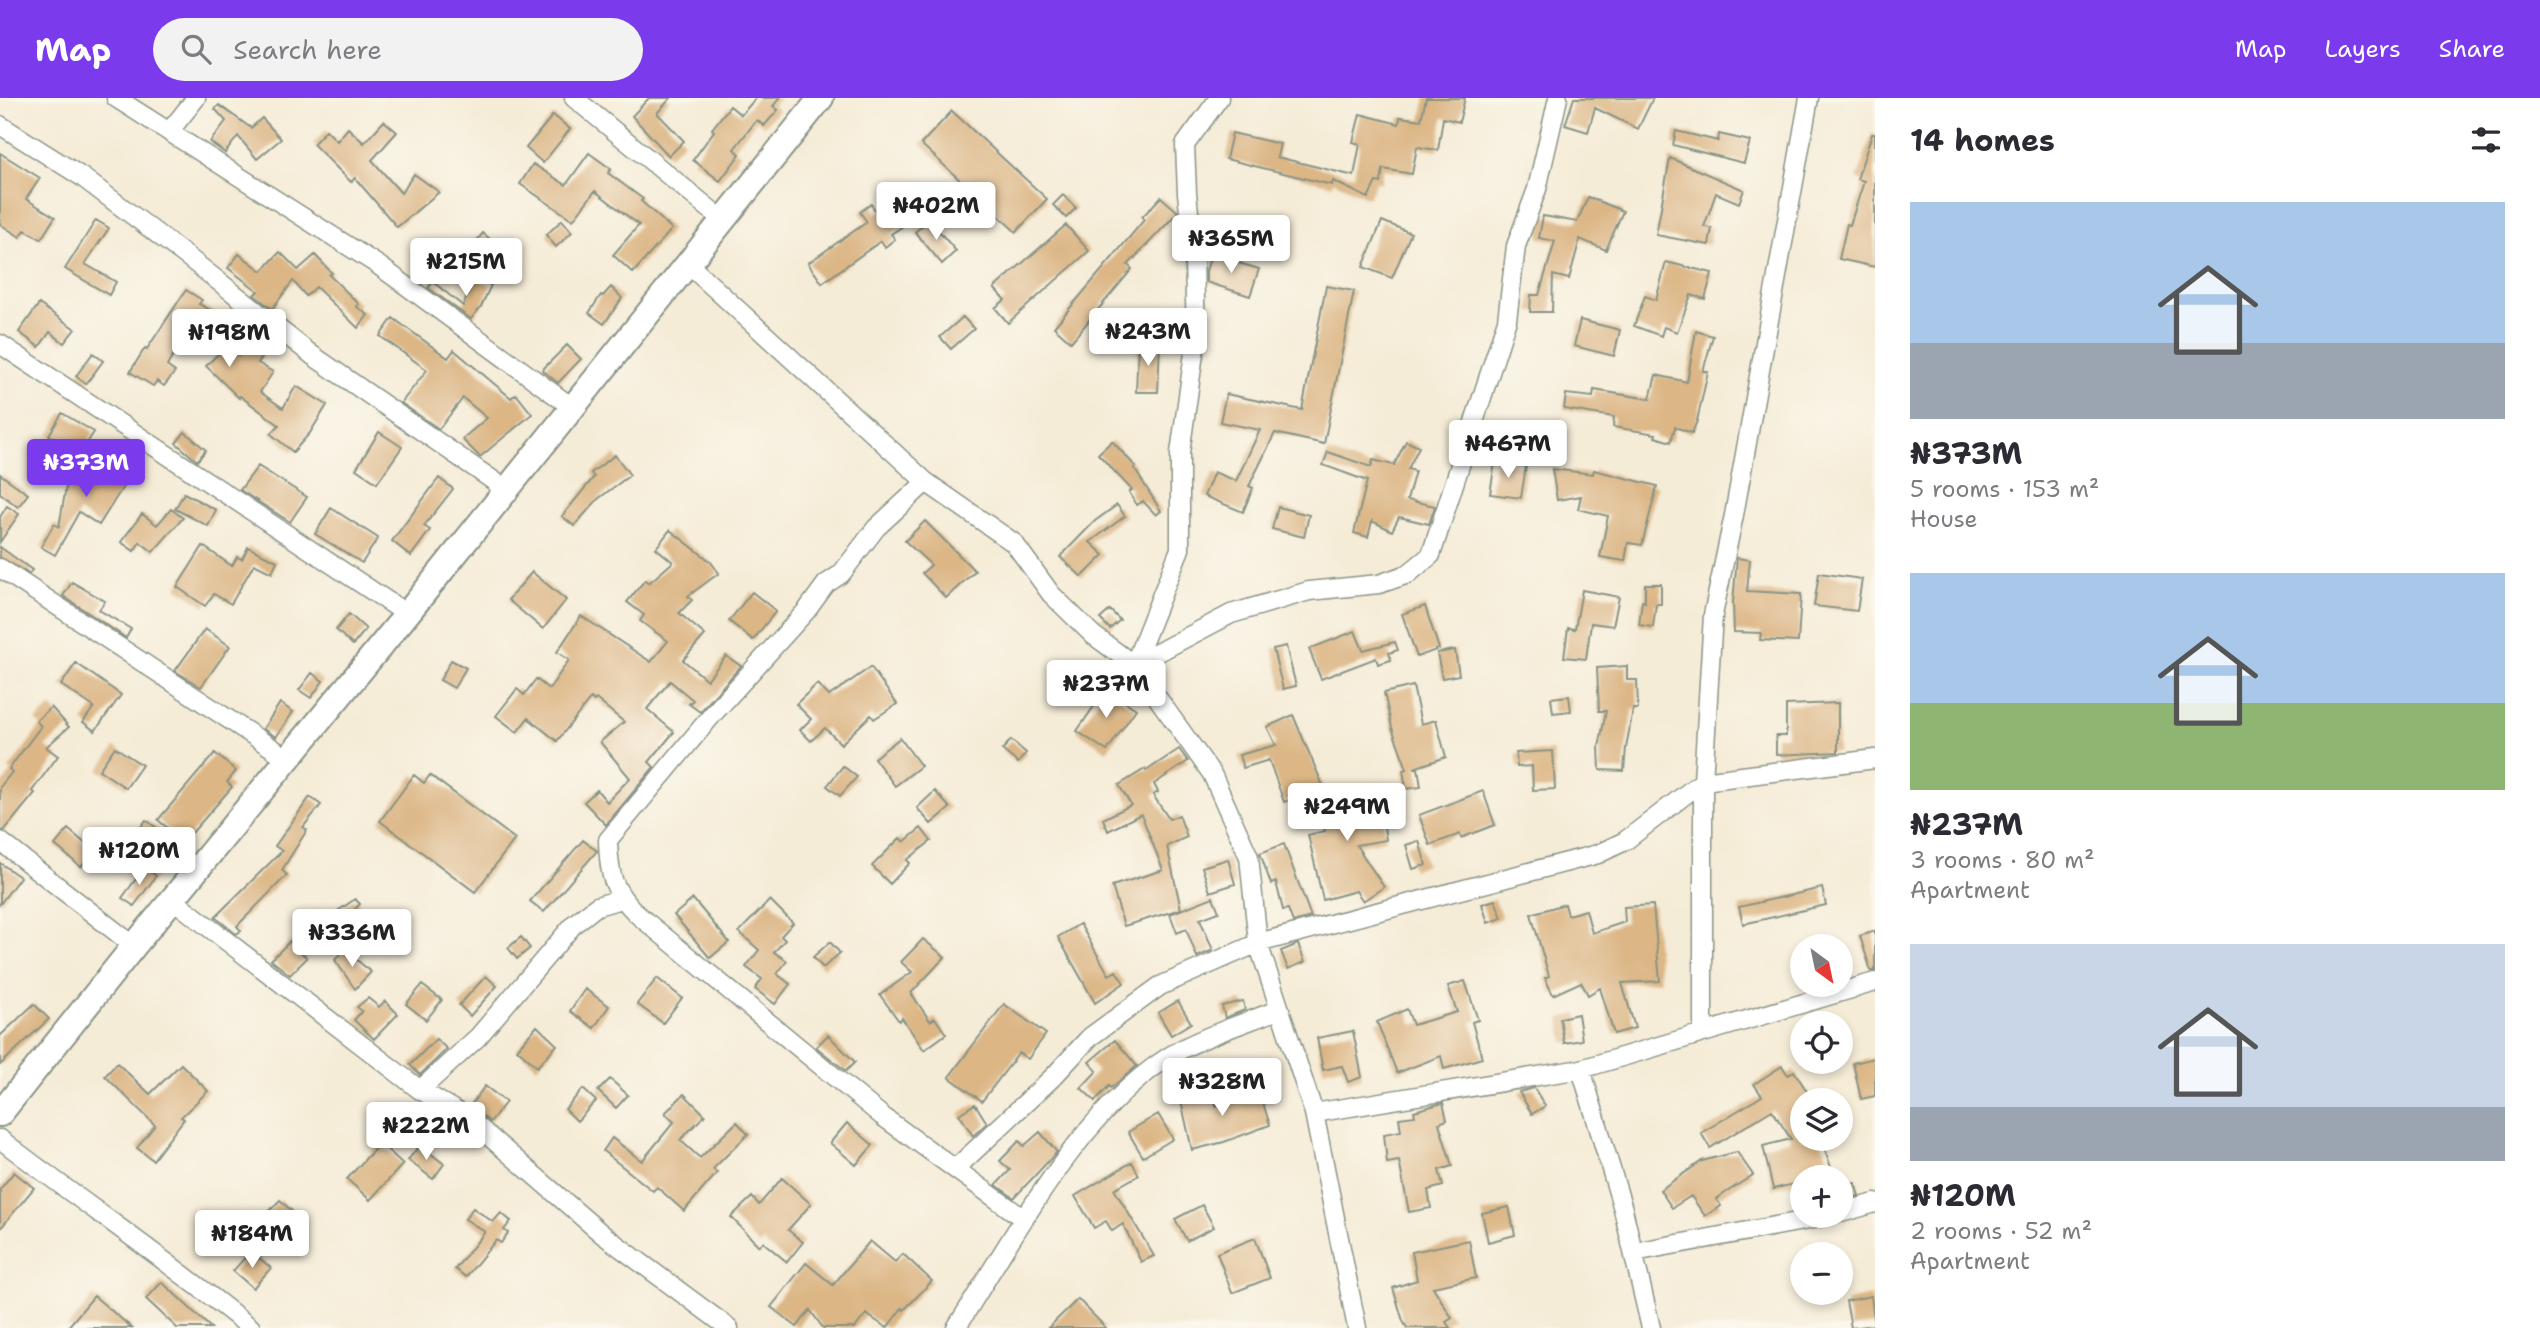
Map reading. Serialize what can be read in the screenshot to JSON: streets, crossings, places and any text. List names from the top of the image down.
{
  "north": "bottom right",
  "page": {
    "header": "Map",
    "search": "Search here",
    "nav": ["Map", "Layers", "Share"],
    "heading": "14 homes",
    "price": [
      "₦402M",
      "₦365M",
      "₦215M",
      "₦243M",
      "₦198M",
      "₦467M",
      "₦373M",
      "₦237M",
      "₦249M",
      "₦120M",
      "₦336M",
      "₦328M",
      "₦222M",
      "₦184M"
    ],
    "list": [
      {
        "name": "₦373M",
        "note": "5 rooms · 153 m² · House"
      },
      {
        "name": "₦237M",
        "note": "3 rooms · 80 m² · Apartment"
      },
      {
        "name": "₦120M",
        "note": "2 rooms · 52 m² · Apartment"
      }
    ],
    "map_buttons": ["+", "−"]
  }
}
